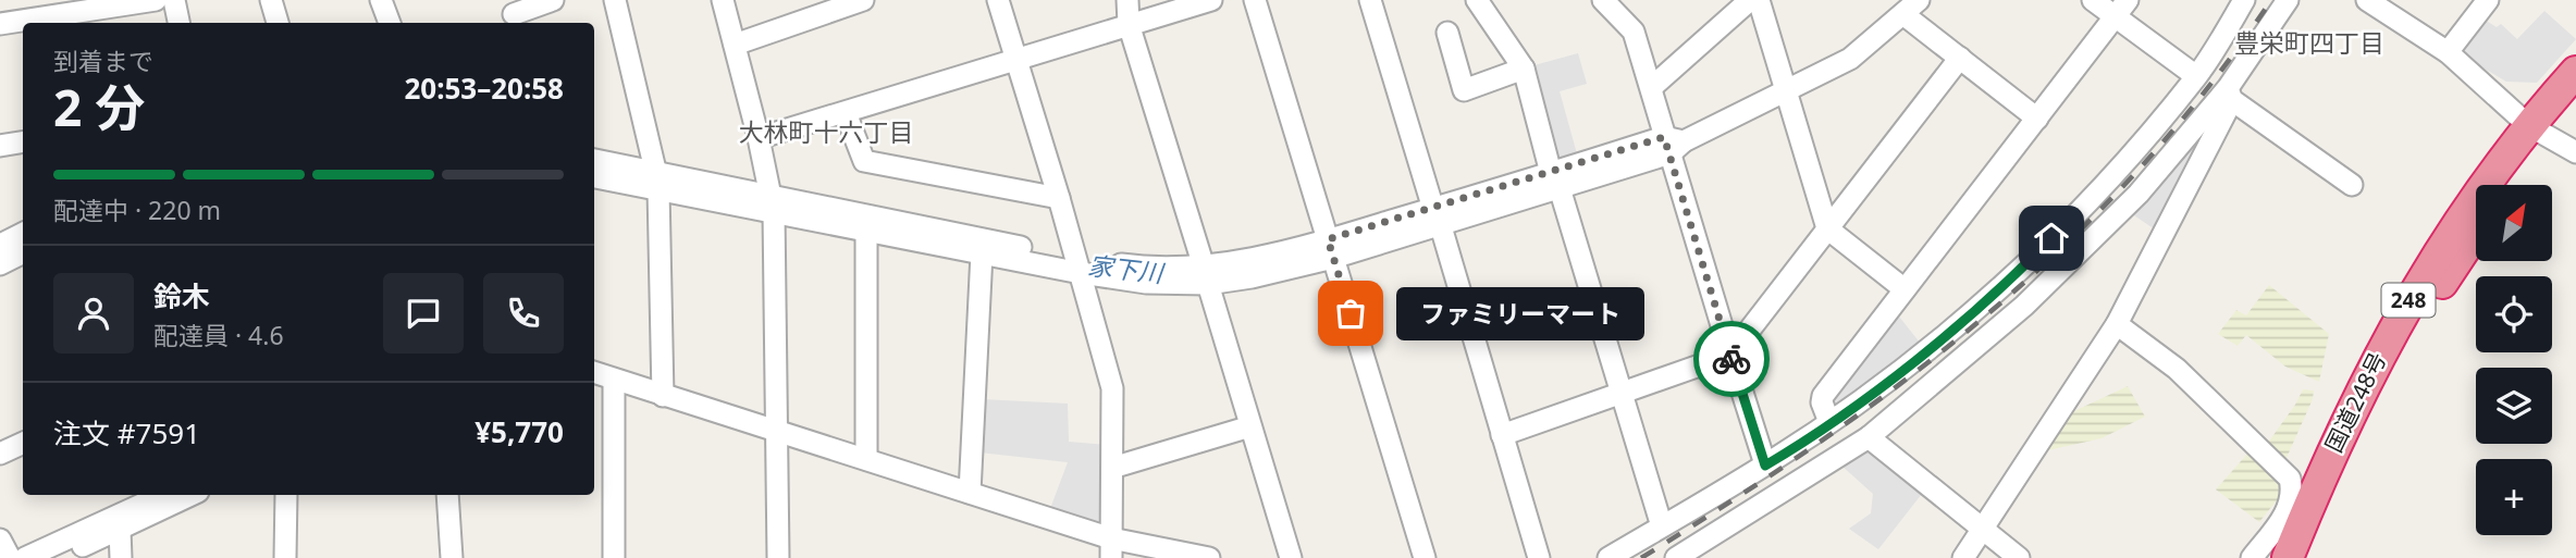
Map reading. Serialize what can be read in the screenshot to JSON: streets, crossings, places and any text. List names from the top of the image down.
{
  "streets": {
    "highway": ["248", "国道248号"]
  },
  "districts": ["豊栄町四丁目", "大林町十六丁目"],
  "water": ["家下川"],
  "places": ["ファミリーマート"],
  "north": "top right",
  "page": {
    "heading": ["2 分", "到着まで", "20:53–20:58"],
    "panel": [
      "鈴木",
      "配達員 · 4.6",
      "注文 #7591",
      "¥5,770"
    ],
    "bar": "配達中 · 220 m",
    "map_buttons": "+",
    "bubble": "ファミリーマート"
  }
}
